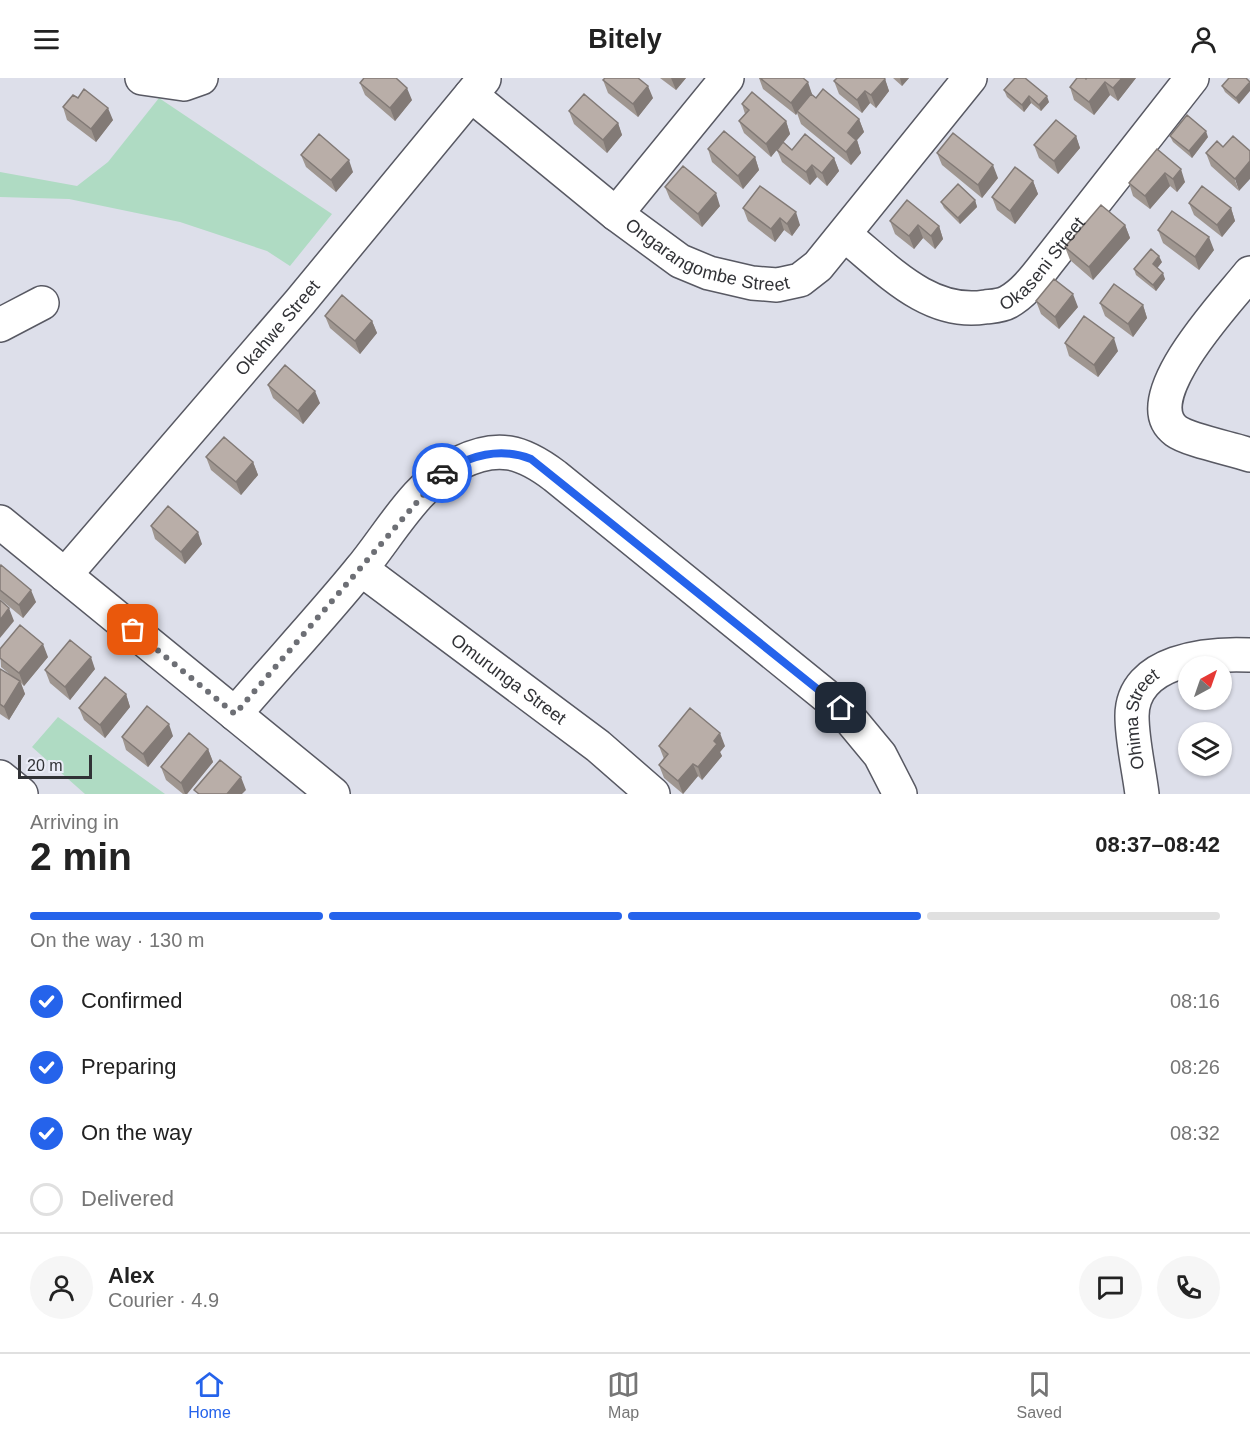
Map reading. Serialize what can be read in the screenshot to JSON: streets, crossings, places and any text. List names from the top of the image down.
{
  "streets": {
    "street": [
      "Ongarangombe Street",
      "Okaseni Street",
      "Okahwe Street",
      "Omurunga Street",
      "Ohima Street"
    ]
  },
  "crossings": [
    ["Ongarangombe Street", "Okaseni Street"],
    ["Ongarangombe Street", "Okahwe Street"]
  ],
  "scale_bar": "20 m",
  "north": "top right",
  "page": {
    "header": "Bitely",
    "scale": "20 m",
    "heading": ["2 min", "Arriving in", "08:37–08:42"],
    "panel": ["Alex", "Courier · 4.9"],
    "bar": "On the way · 130 m",
    "list": [
      ["Confirmed", "08:16"],
      ["Preparing", "08:26"],
      ["On the way", "08:32"],
      "Delivered"
    ],
    "tabs": ["Home", "Map", "Saved"]
  }
}
